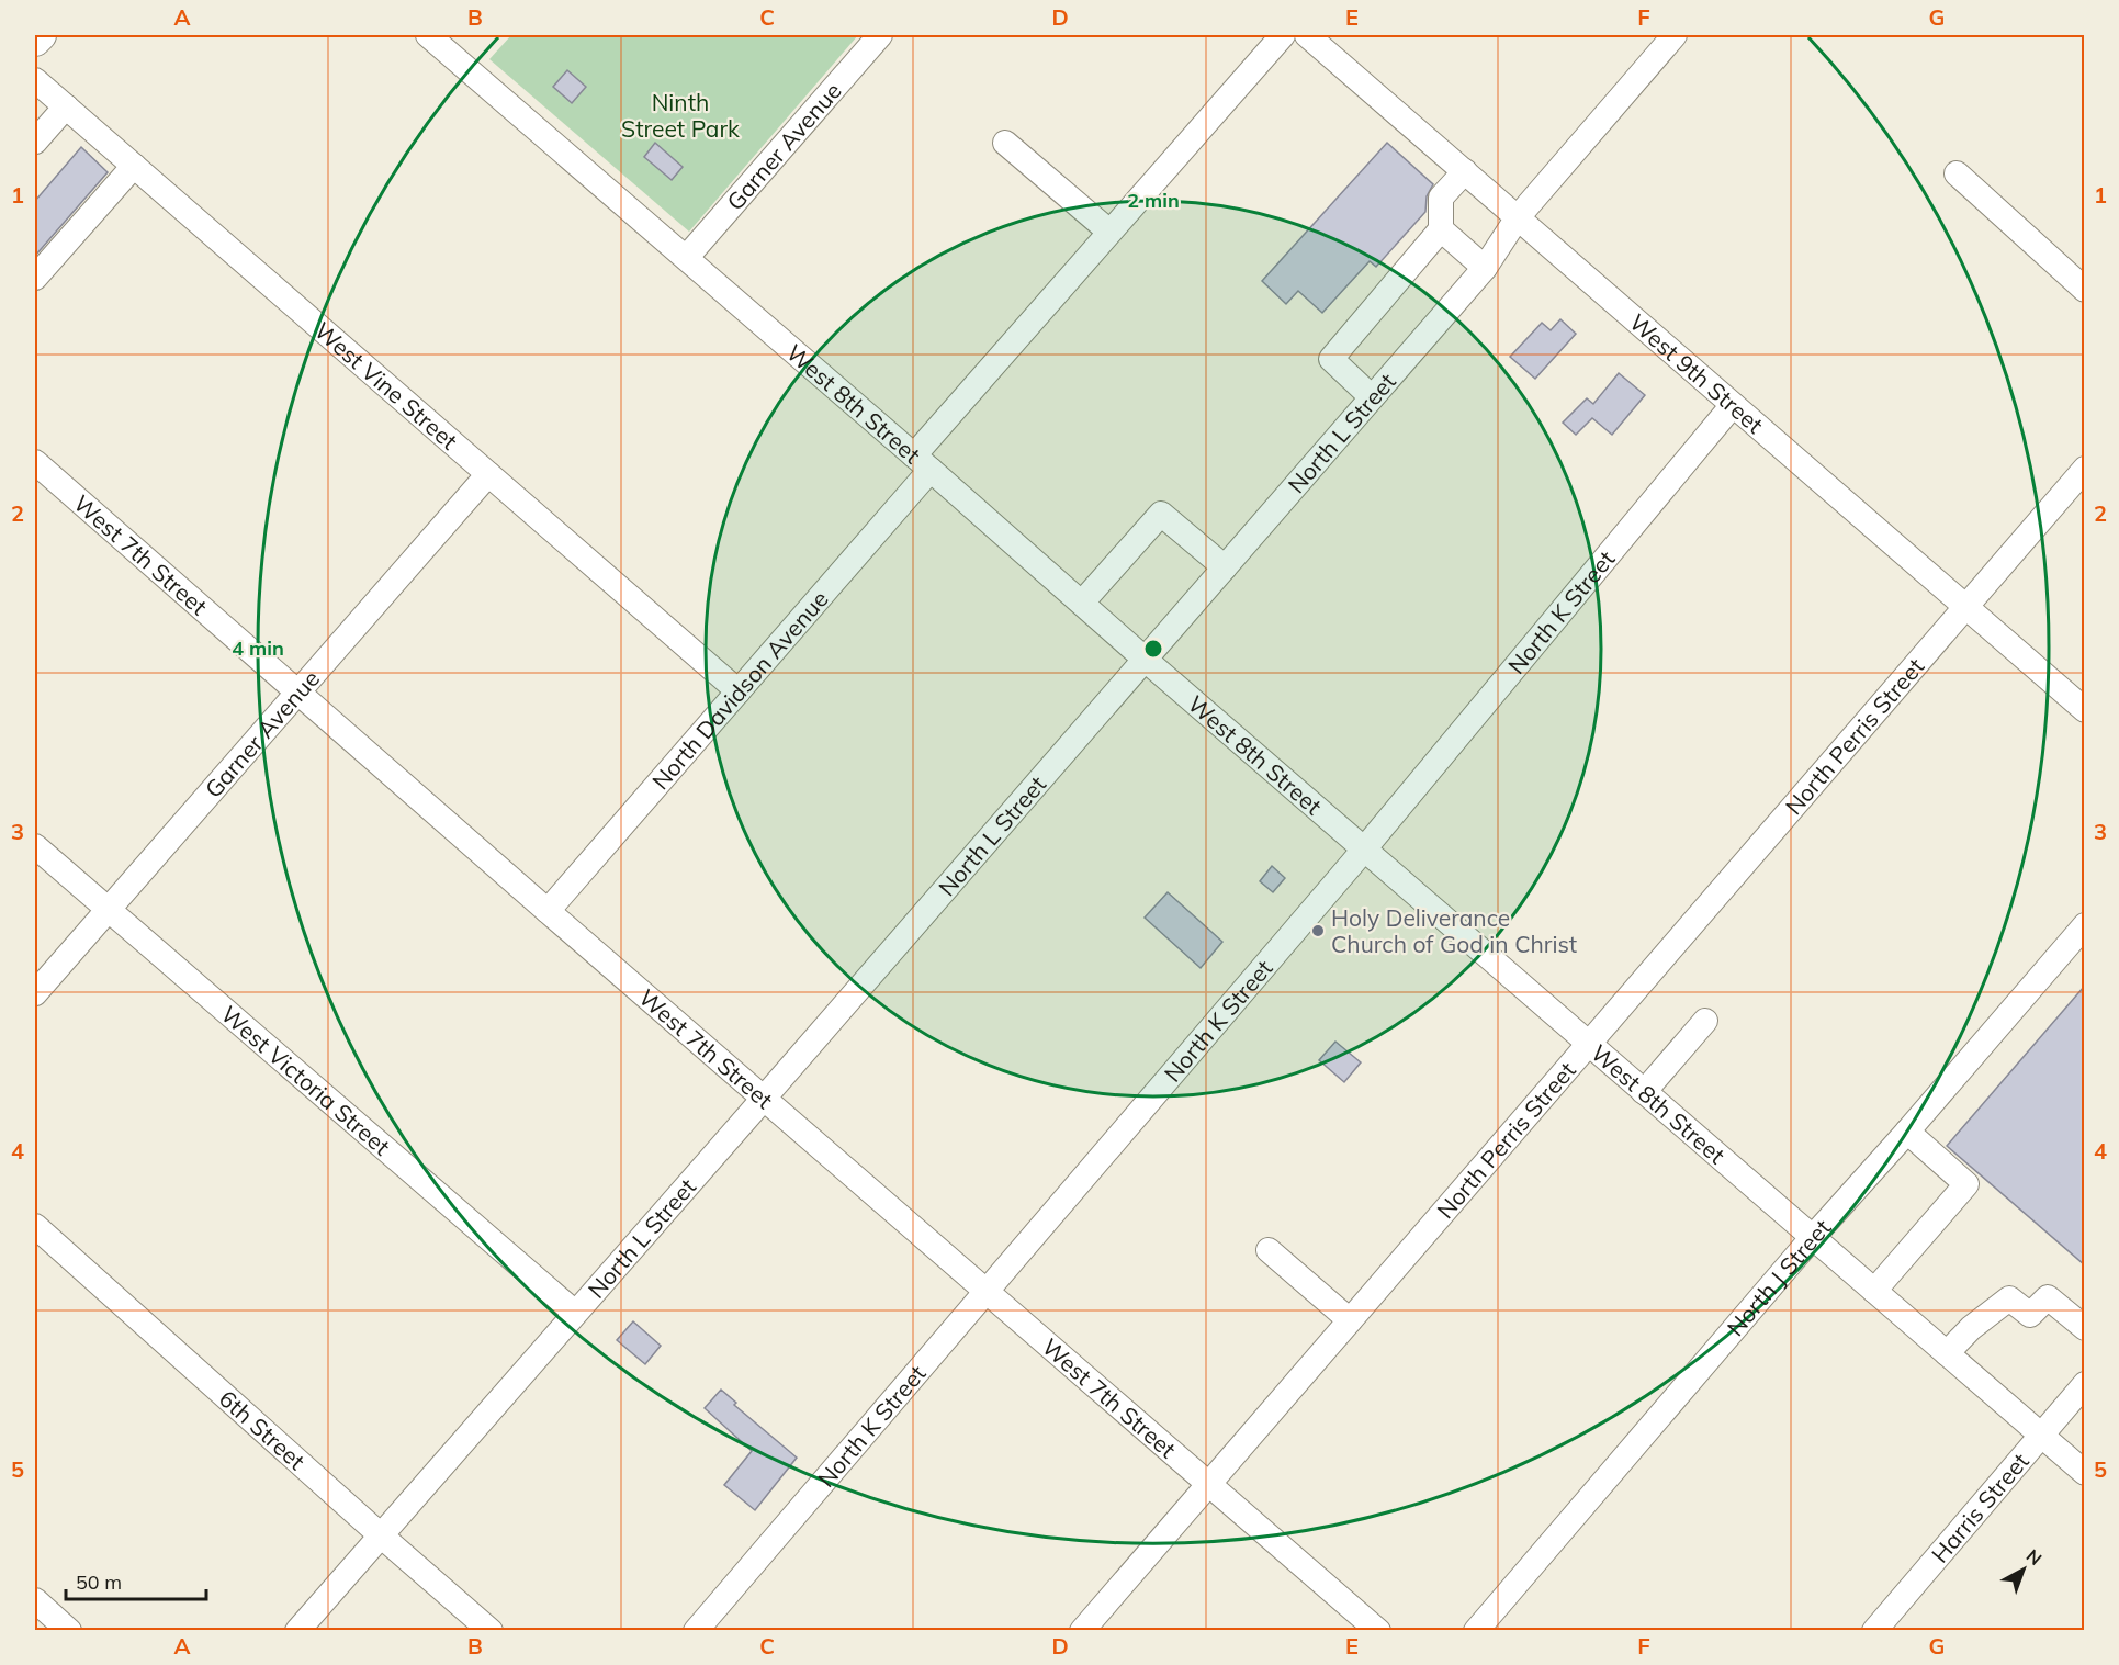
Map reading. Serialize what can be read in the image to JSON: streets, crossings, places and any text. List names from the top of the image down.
{
  "streets": {
    "street": [
      "Garner Avenue",
      "West 9th Street",
      "West Vine Street",
      "West 8th Street",
      "North L Street",
      "West 7th Street",
      "North K Street",
      "North Davidson Avenue",
      "North Perris Street",
      "West Victoria Street",
      "North J Street",
      "6th Street",
      "Harris Street"
    ]
  },
  "crossings": [
    ["Garner Avenue", "West Vine Street"],
    ["Garner Avenue", "West 8th Street"],
    ["Garner Avenue", "West 7th Street"],
    ["Garner Avenue", "West Victoria Street"],
    ["West 9th Street", "North L Street"],
    ["West 9th Street", "North K Street"],
    ["West 9th Street", "North Perris Street"],
    ["West Vine Street", "North Davidson Avenue"],
    ["West 8th Street", "North L Street"],
    ["West 8th Street", "North K Street"],
    ["West 8th Street", "North Davidson Avenue"],
    ["West 8th Street", "North Perris Street"],
    ["West 8th Street", "North J Street"],
    ["West 8th Street", "Harris Street"],
    ["North L Street", "West 7th Street"],
    ["North L Street", "West Victoria Street"],
    ["North L Street", "6th Street"],
    ["West 7th Street", "North K Street"],
    ["West 7th Street", "North Davidson Avenue"],
    ["West 7th Street", "North Perris Street"]
  ],
  "parks": ["Ninth Street Park"],
  "places": ["Holy Deliverance Church of God in Christ"],
  "scale_bar": "50 m",
  "north": "top right",
  "grid": {
    "columns": [
      "A",
      "B",
      "C",
      "D",
      "E",
      "F",
      "G"
    ],
    "rows": [
      "1",
      "2",
      "3",
      "4",
      "5"
    ]
  },
  "rings": ["2 min", "4 min"]
}
